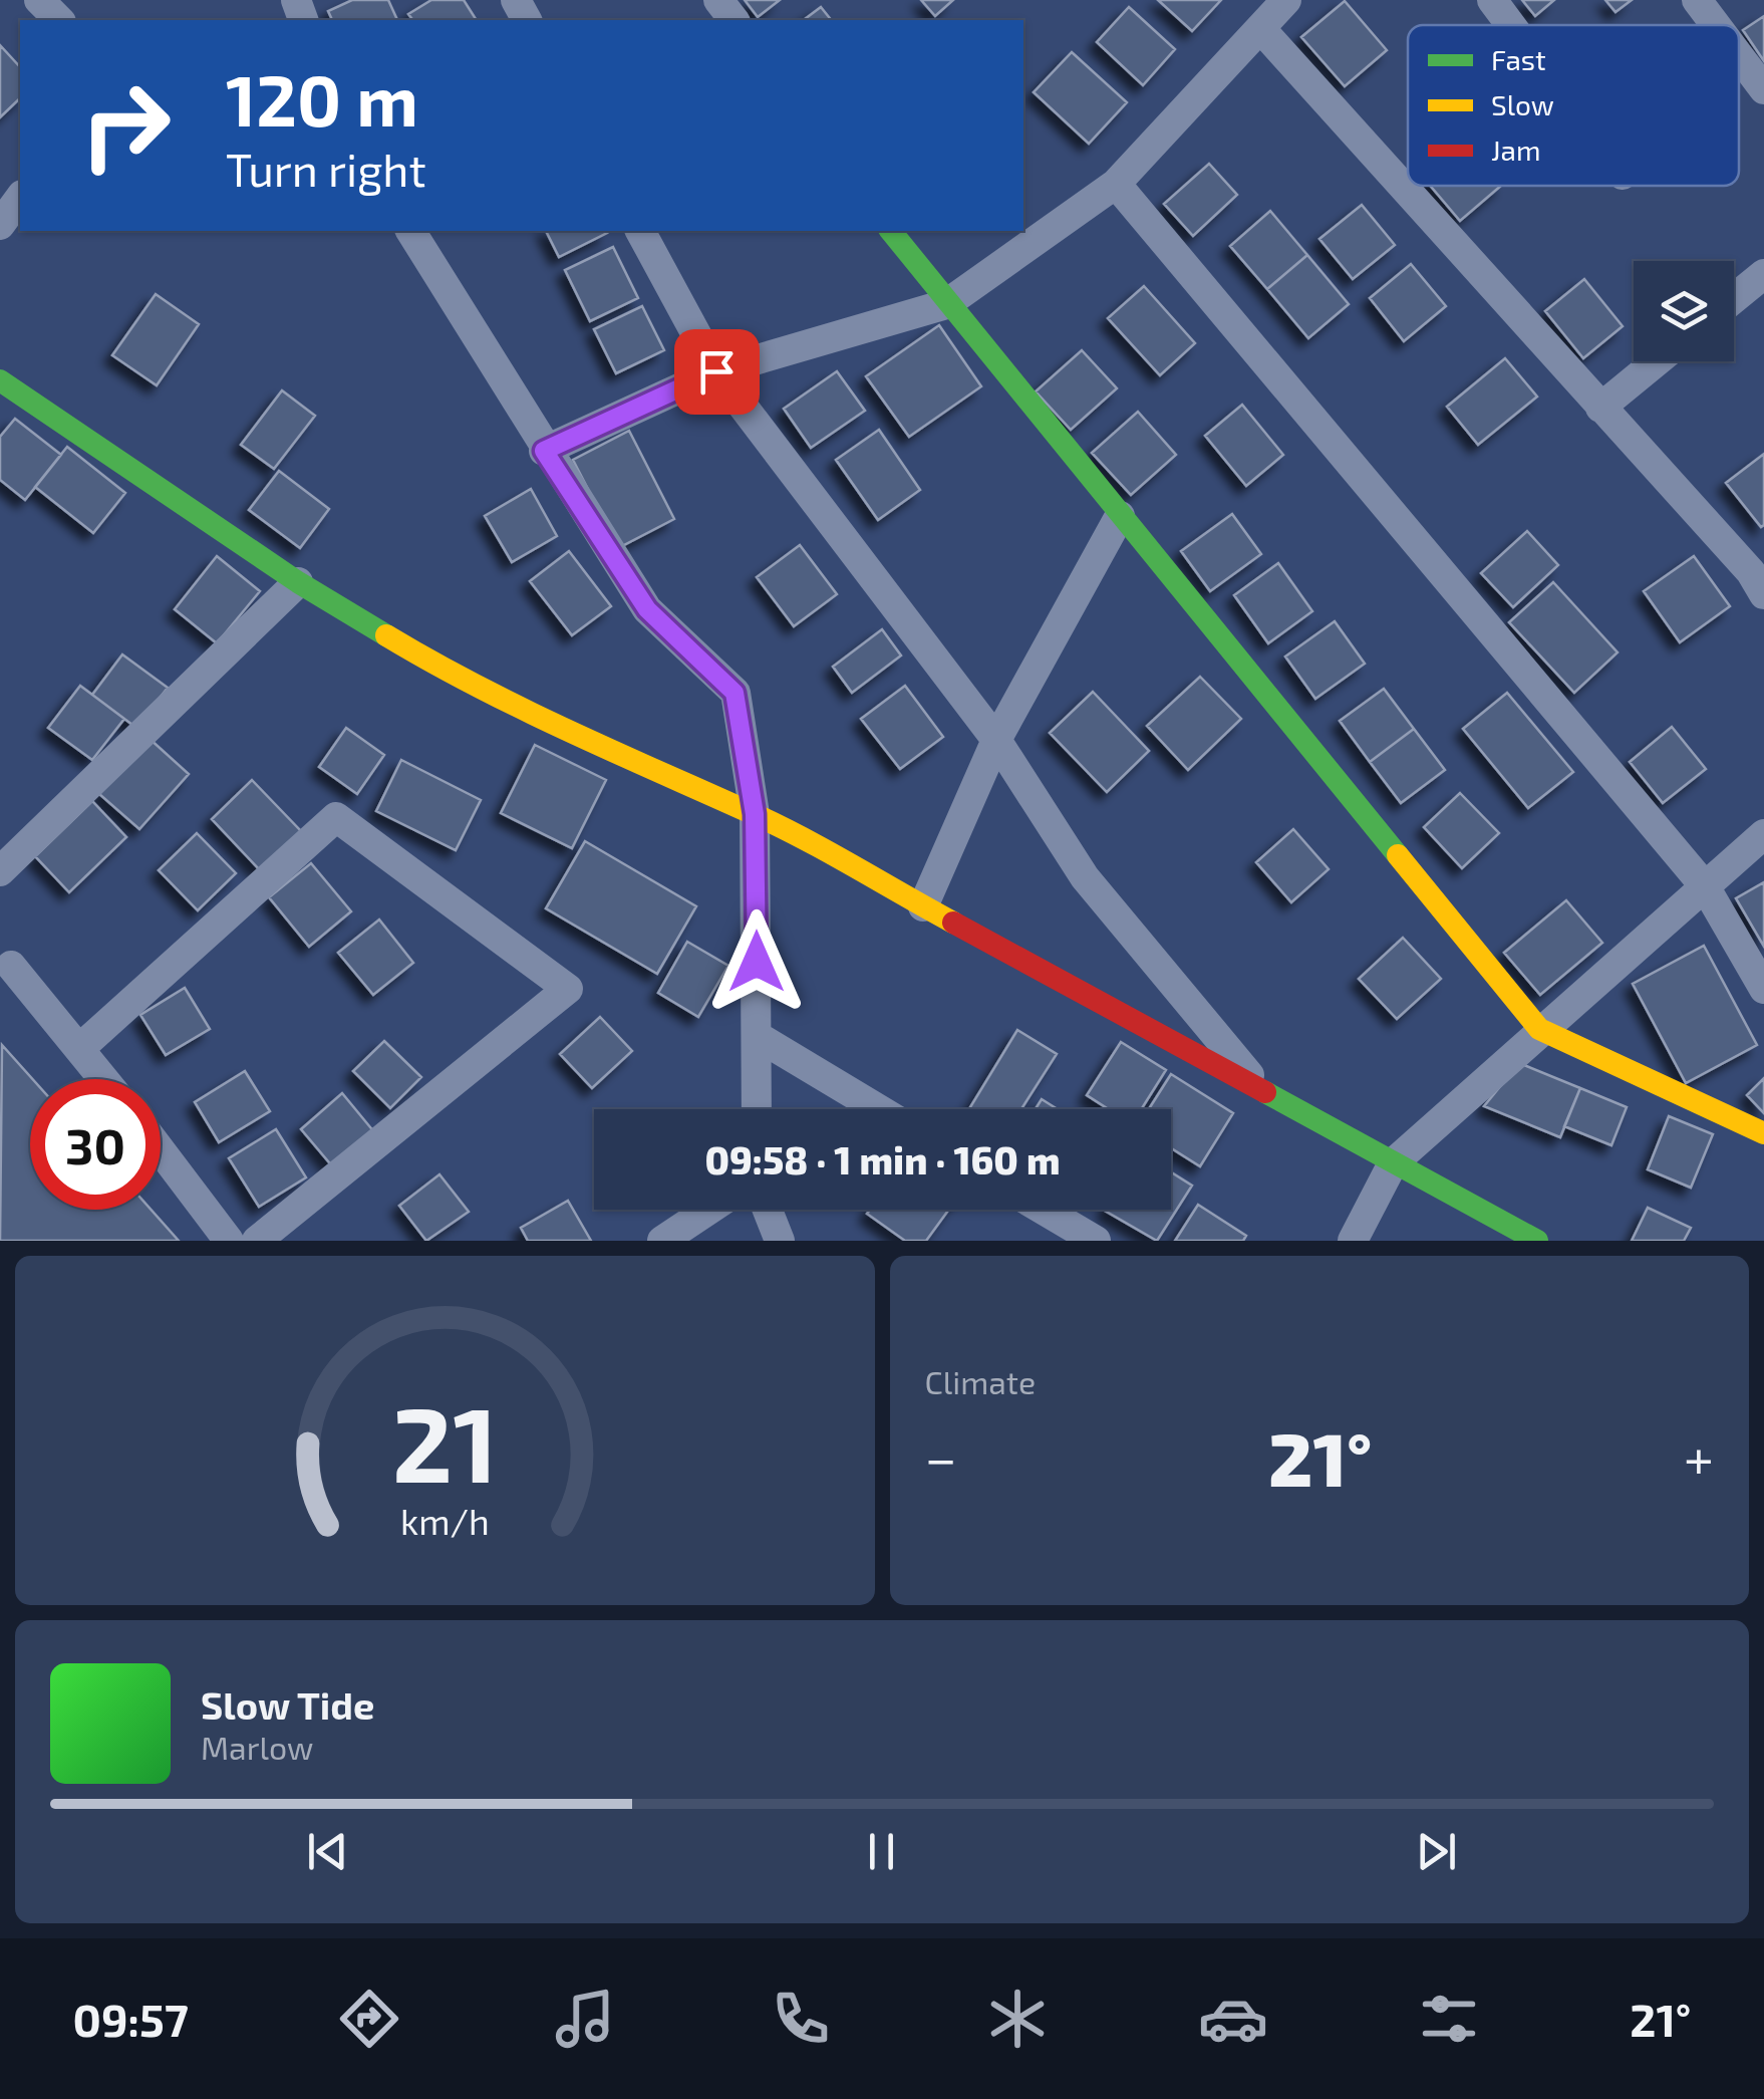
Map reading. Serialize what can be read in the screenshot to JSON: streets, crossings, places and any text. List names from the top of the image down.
{
  "legend": ["Fast", "Slow", "Jam"],
  "page": {
    "turn": ["120 m", "Turn right"],
    "limit": "30",
    "trip": "09:58 · 1 min · 160 m",
    "tile": "Climate",
    "heat": ["−", "21°", "+"],
    "song": ["Slow Tide", "Marlow"],
    "tabs": ["09:57", "21°"],
    "gauge": ["21", "km/h"]
  }
}
